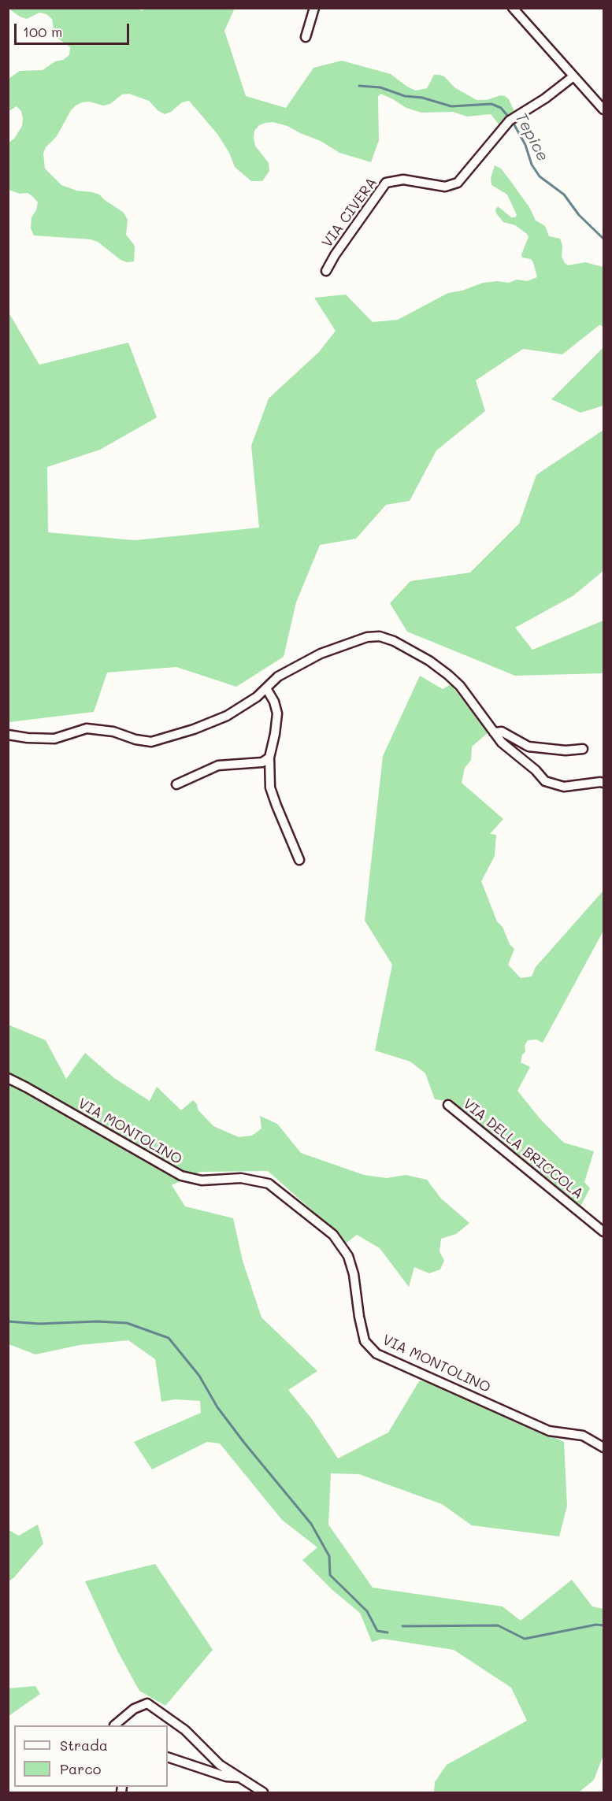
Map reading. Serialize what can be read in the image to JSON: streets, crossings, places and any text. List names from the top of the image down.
{
  "streets": {
    "street": ["VIA CIVERA", "VIA MONTOLINO", "VIA DELLA BRICCOLA"]
  },
  "water": ["Tepice"],
  "legend": ["Strada", "Parco"],
  "scale_bar": "100 m"
}
